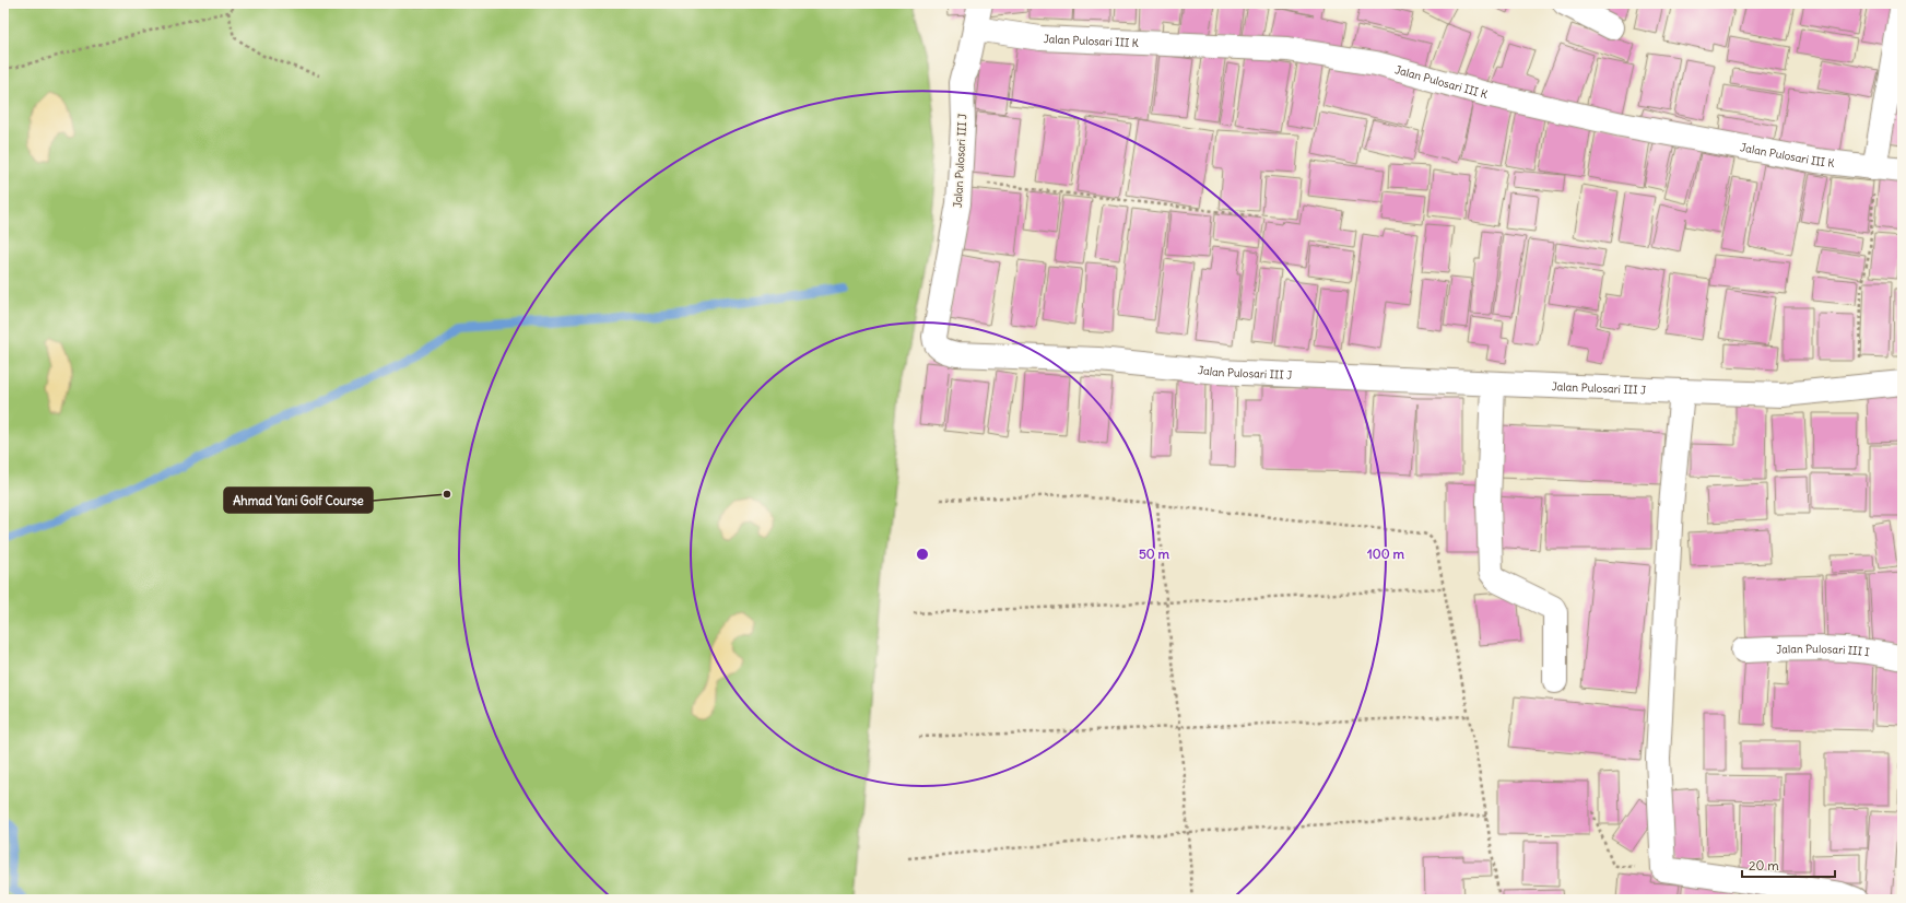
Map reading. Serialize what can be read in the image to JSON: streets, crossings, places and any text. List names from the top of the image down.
{
  "streets": {
    "street": ["Jalan Pulosari III K", "Jalan Pulosari III J", "Jalan Pulosari III I"]
  },
  "crossings": [
    ["Jalan Pulosari III K", "Jalan Pulosari III J"]
  ],
  "places": ["Ahmad Yani Golf Course"],
  "scale_bar": "20 m",
  "rings": ["50 m", "100 m"]
}
